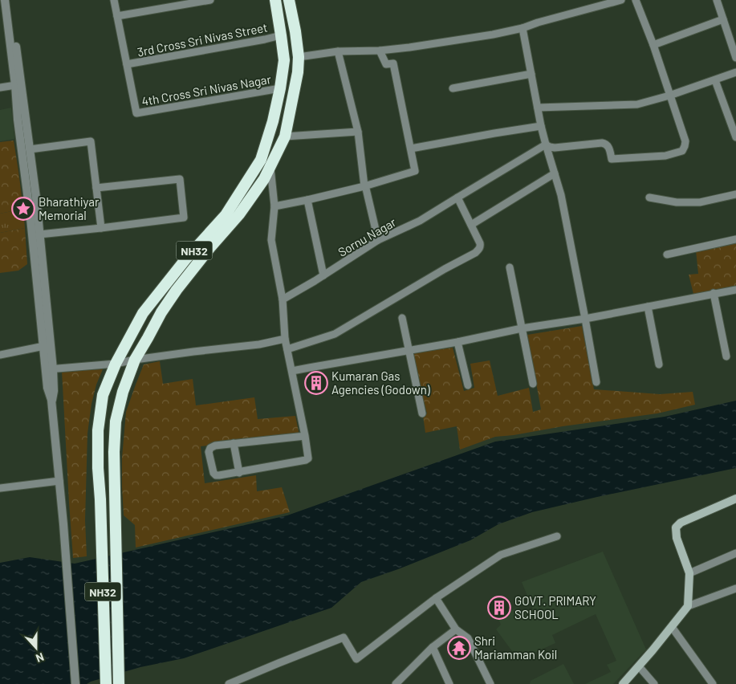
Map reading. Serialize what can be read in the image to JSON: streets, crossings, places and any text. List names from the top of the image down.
{
  "streets": {
    "highway": ["NH32"],
    "street": ["3rd Cross Sri Nivas Street", "4th Cross Sri Nivas Nagar", "Sornu Nagar"]
  },
  "crossings": [
    ["3rd Cross Sri Nivas Street", "4th Cross Sri Nivas Nagar"],
    ["3rd Cross Sri Nivas Street", "NH32"],
    ["4th Cross Sri Nivas Nagar", "NH32"]
  ],
  "places": {
    "place": ["Bharathiyar Memorial"],
    "building": ["Kumaran Gas Agencies (Godown)", "GOVT. PRIMARY SCHOOL"],
    "temple": ["Shri Mariamman Koil"]
  },
  "north": "bottom"
}
